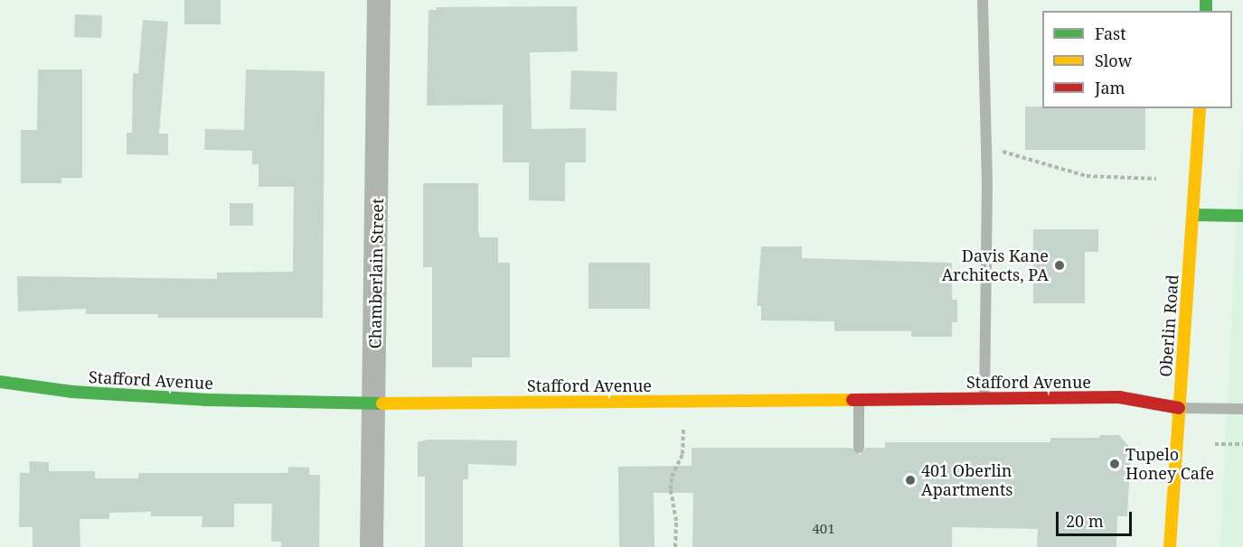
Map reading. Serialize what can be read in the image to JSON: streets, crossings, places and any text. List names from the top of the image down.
{
  "streets": {
    "street": ["Chamberlain Street", "Oberlin Road", "Stafford Avenue"]
  },
  "crossings": [
    ["Chamberlain Street", "Stafford Avenue"],
    ["Oberlin Road", "Stafford Avenue"]
  ],
  "places": ["Davis Kane Architects, PA", "Tupelo Honey Cafe", "401 Oberlin Apartments"],
  "house_numbers": ["401"],
  "legend": ["Fast", "Slow", "Jam"],
  "scale_bar": "20 m"
}
